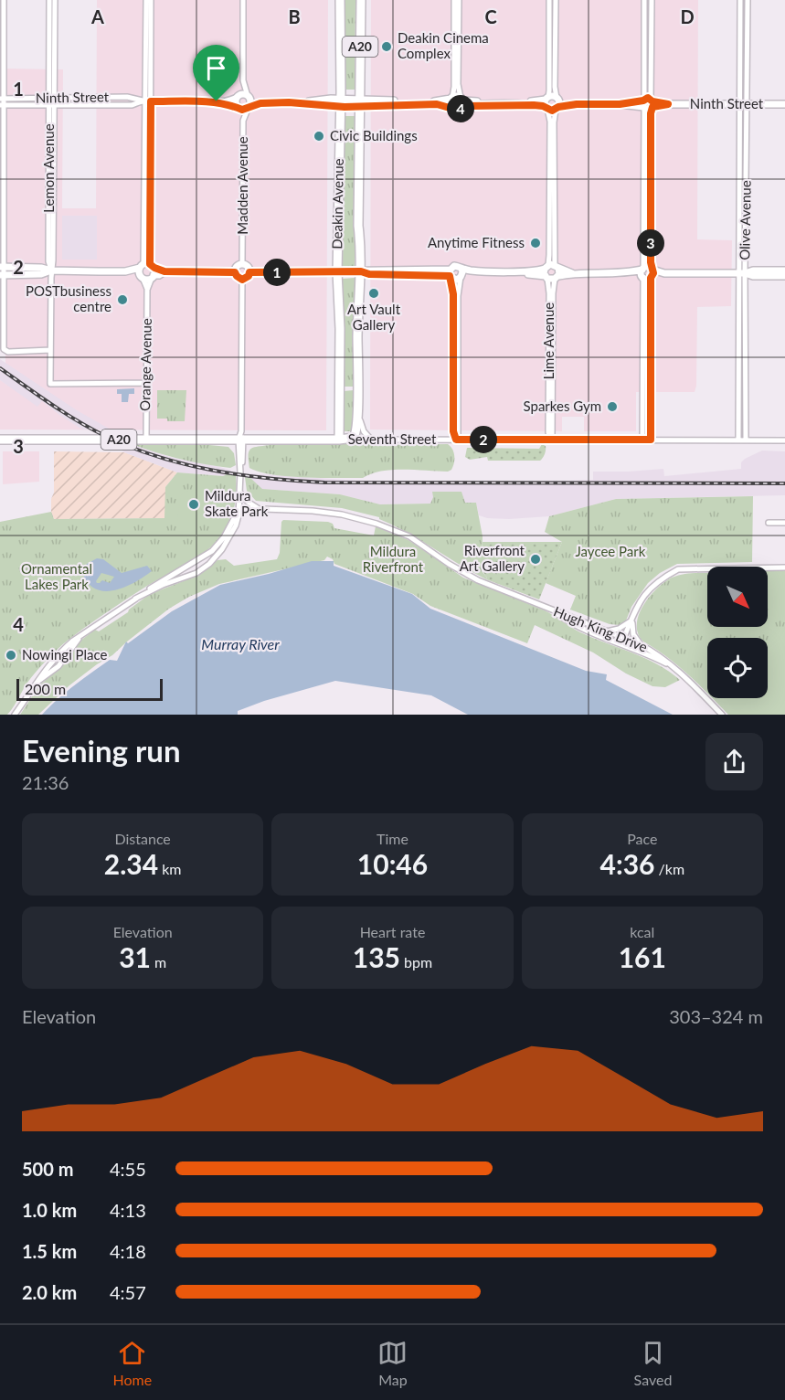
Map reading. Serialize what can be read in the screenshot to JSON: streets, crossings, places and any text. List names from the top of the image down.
{
  "streets": {
    "highway": ["A20", "Deakin Avenue", "Seventh Street"],
    "street": [
      "Ninth Street",
      "Lemon Avenue",
      "Madden Avenue",
      "Olive Avenue",
      "Lime Avenue",
      "Orange Avenue",
      "Hugh King Drive"
    ]
  },
  "crossings": [
    ["Ninth Street", "Lemon Avenue"],
    ["Ninth Street", "Madden Avenue"],
    ["Ninth Street", "Olive Avenue"],
    ["Ninth Street", "Orange Avenue"],
    ["Lemon Avenue", "Orange Avenue"],
    ["Deakin Avenue", "Seventh Street"],
    ["Olive Avenue", "Seventh Street"],
    ["Lime Avenue", "Seventh Street"],
    ["Orange Avenue", "Seventh Street"]
  ],
  "water": ["Murray River"],
  "parks": ["Mildura Riverfront", "Jaycee Park", "Ornamental Lakes Park"],
  "places": [
    "Deakin Cinema Complex",
    "Civic Buildings",
    "Anytime Fitness",
    "Art Vault Gallery",
    "POSTbusiness centre",
    "Sparkes Gym",
    "Mildura Skate Park",
    "Riverfront Art Gallery",
    "Nowingi Place"
  ],
  "scale_bar": "200 m",
  "north": "bottom right",
  "page": {
    "pins": [
      "4",
      "3",
      "1",
      "2"
    ],
    "scale": "200 m",
    "heading": ["Evening run", "21:36"],
    "stats": [
      ["Distance", "2.34 km"],
      ["Time", "10:46"],
      ["Pace", "4:36 /km"],
      ["Elevation", "31 m"],
      ["Heart rate", "135 bpm"],
      ["kcal", "161"]
    ],
    "chart": ["Elevation", "303–324 m"],
    "list": [
      {
        "name": "500 m",
        "note": "4:55"
      },
      {
        "name": "1.0 km",
        "note": "4:13"
      },
      {
        "name": "1.5 km",
        "note": "4:18"
      },
      {
        "name": "2.0 km",
        "note": "4:57"
      }
    ],
    "tabs": ["Home", "Map", "Saved"]
  },
  "grid": {
    "columns": [
      "A",
      "B",
      "C",
      "D"
    ],
    "rows": [
      "1",
      "2",
      "3",
      "4"
    ]
  }
}
